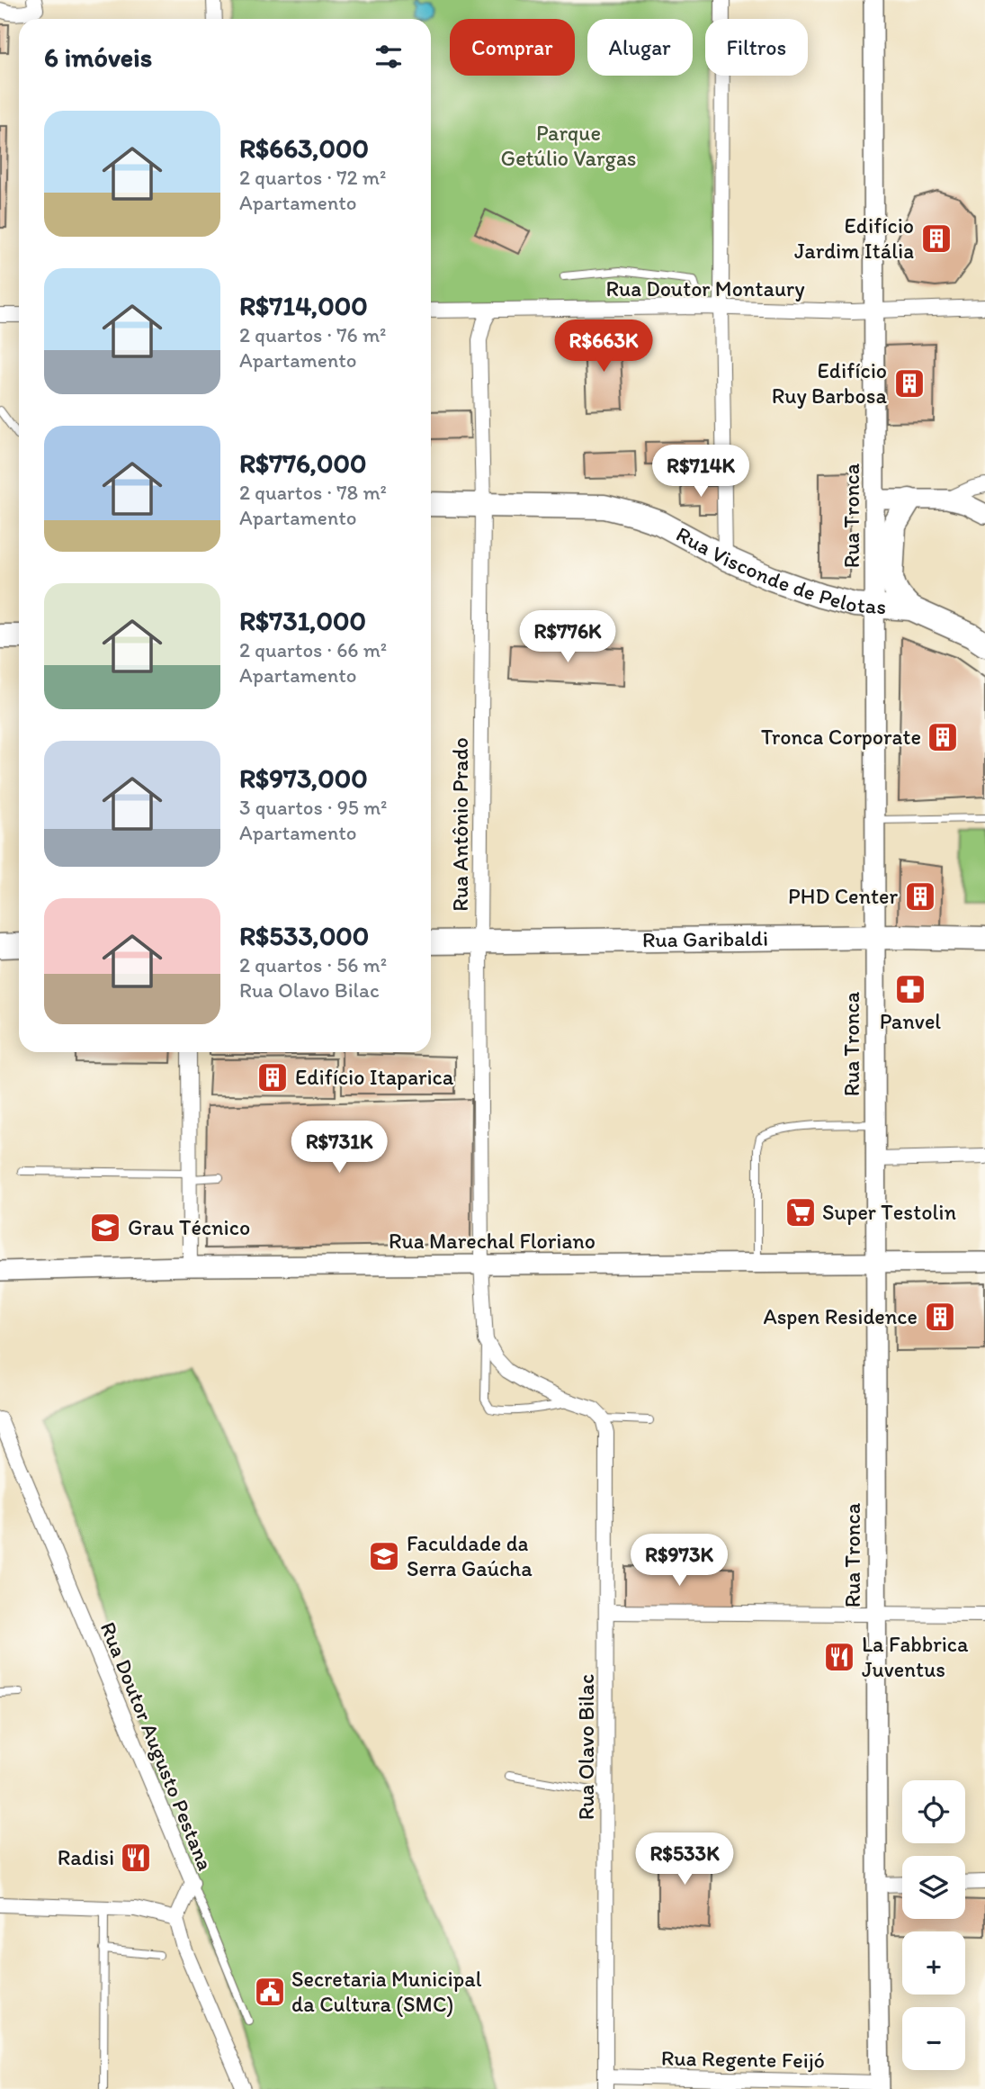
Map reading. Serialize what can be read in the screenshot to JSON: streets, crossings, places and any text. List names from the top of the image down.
{
  "streets": {
    "main road": ["Rua Visconde de Pelotas", "Rua Garibaldi"],
    "street": [
      "Rua Doutor Montaury",
      "Rua Tronca",
      "Rua Antônio Prado",
      "Rua Marechal Floriano",
      "Rua Doutor Augusto Pestana",
      "Rua Olavo Bilac",
      "Rua Regente Feijó"
    ]
  },
  "crossings": [
    ["Rua Doutor Montaury", "Rua Tronca"],
    ["Rua Doutor Montaury", "Rua Antônio Prado"],
    ["Rua Tronca", "Rua Visconde de Pelotas"],
    ["Rua Tronca", "Rua Garibaldi"],
    ["Rua Tronca", "Rua Marechal Floriano"],
    ["Rua Tronca", "Rua Regente Feijó"],
    ["Rua Visconde de Pelotas", "Rua Antônio Prado"],
    ["Rua Antônio Prado", "Rua Garibaldi"],
    ["Rua Antônio Prado", "Rua Marechal Floriano"],
    ["Rua Antônio Prado", "Rua Olavo Bilac"],
    ["Rua Olavo Bilac", "Rua Regente Feijó"]
  ],
  "parks": ["Parque Getúlio Vargas"],
  "places": {
    "building": [
      "Edifício Jardim Itália",
      "Edifício Ruy Barbosa",
      "Tronca Corporate",
      "PHD Center",
      "Edifício Itaparica",
      "Aspen Residence"
    ],
    "pharmacy": ["Panvel"],
    "supermarket": ["Super Testolin"],
    "school or university": ["Grau Técnico", "Faculdade da Serra Gaúcha"],
    "restaurant": ["La Fabbrica Juventus", "Radisi"],
    "public building": ["Secretaria Municipal da Cultura (SMC)"]
  },
  "page": {
    "chip": ["Comprar", "Alugar", "Filtros"],
    "heading": "6 imóveis",
    "list": [
      {
        "name": "R$663,000",
        "note": "2 quartos · 72 m² · Apartamento"
      },
      {
        "name": "R$714,000",
        "note": "2 quartos · 76 m² · Apartamento"
      },
      {
        "name": "R$776,000",
        "note": "2 quartos · 78 m² · Apartamento"
      },
      {
        "name": "R$731,000",
        "note": "2 quartos · 66 m² · Apartamento"
      },
      {
        "name": "R$973,000",
        "note": "3 quartos · 95 m² · Apartamento"
      },
      {
        "name": "R$533,000",
        "note": "2 quartos · 56 m² · Rua Olavo Bilac"
      }
    ],
    "price": [
      "R$663K",
      "R$714K",
      "R$776K",
      "R$731K",
      "R$973K",
      "R$533K"
    ],
    "map_buttons": ["+", "−"]
  }
}
